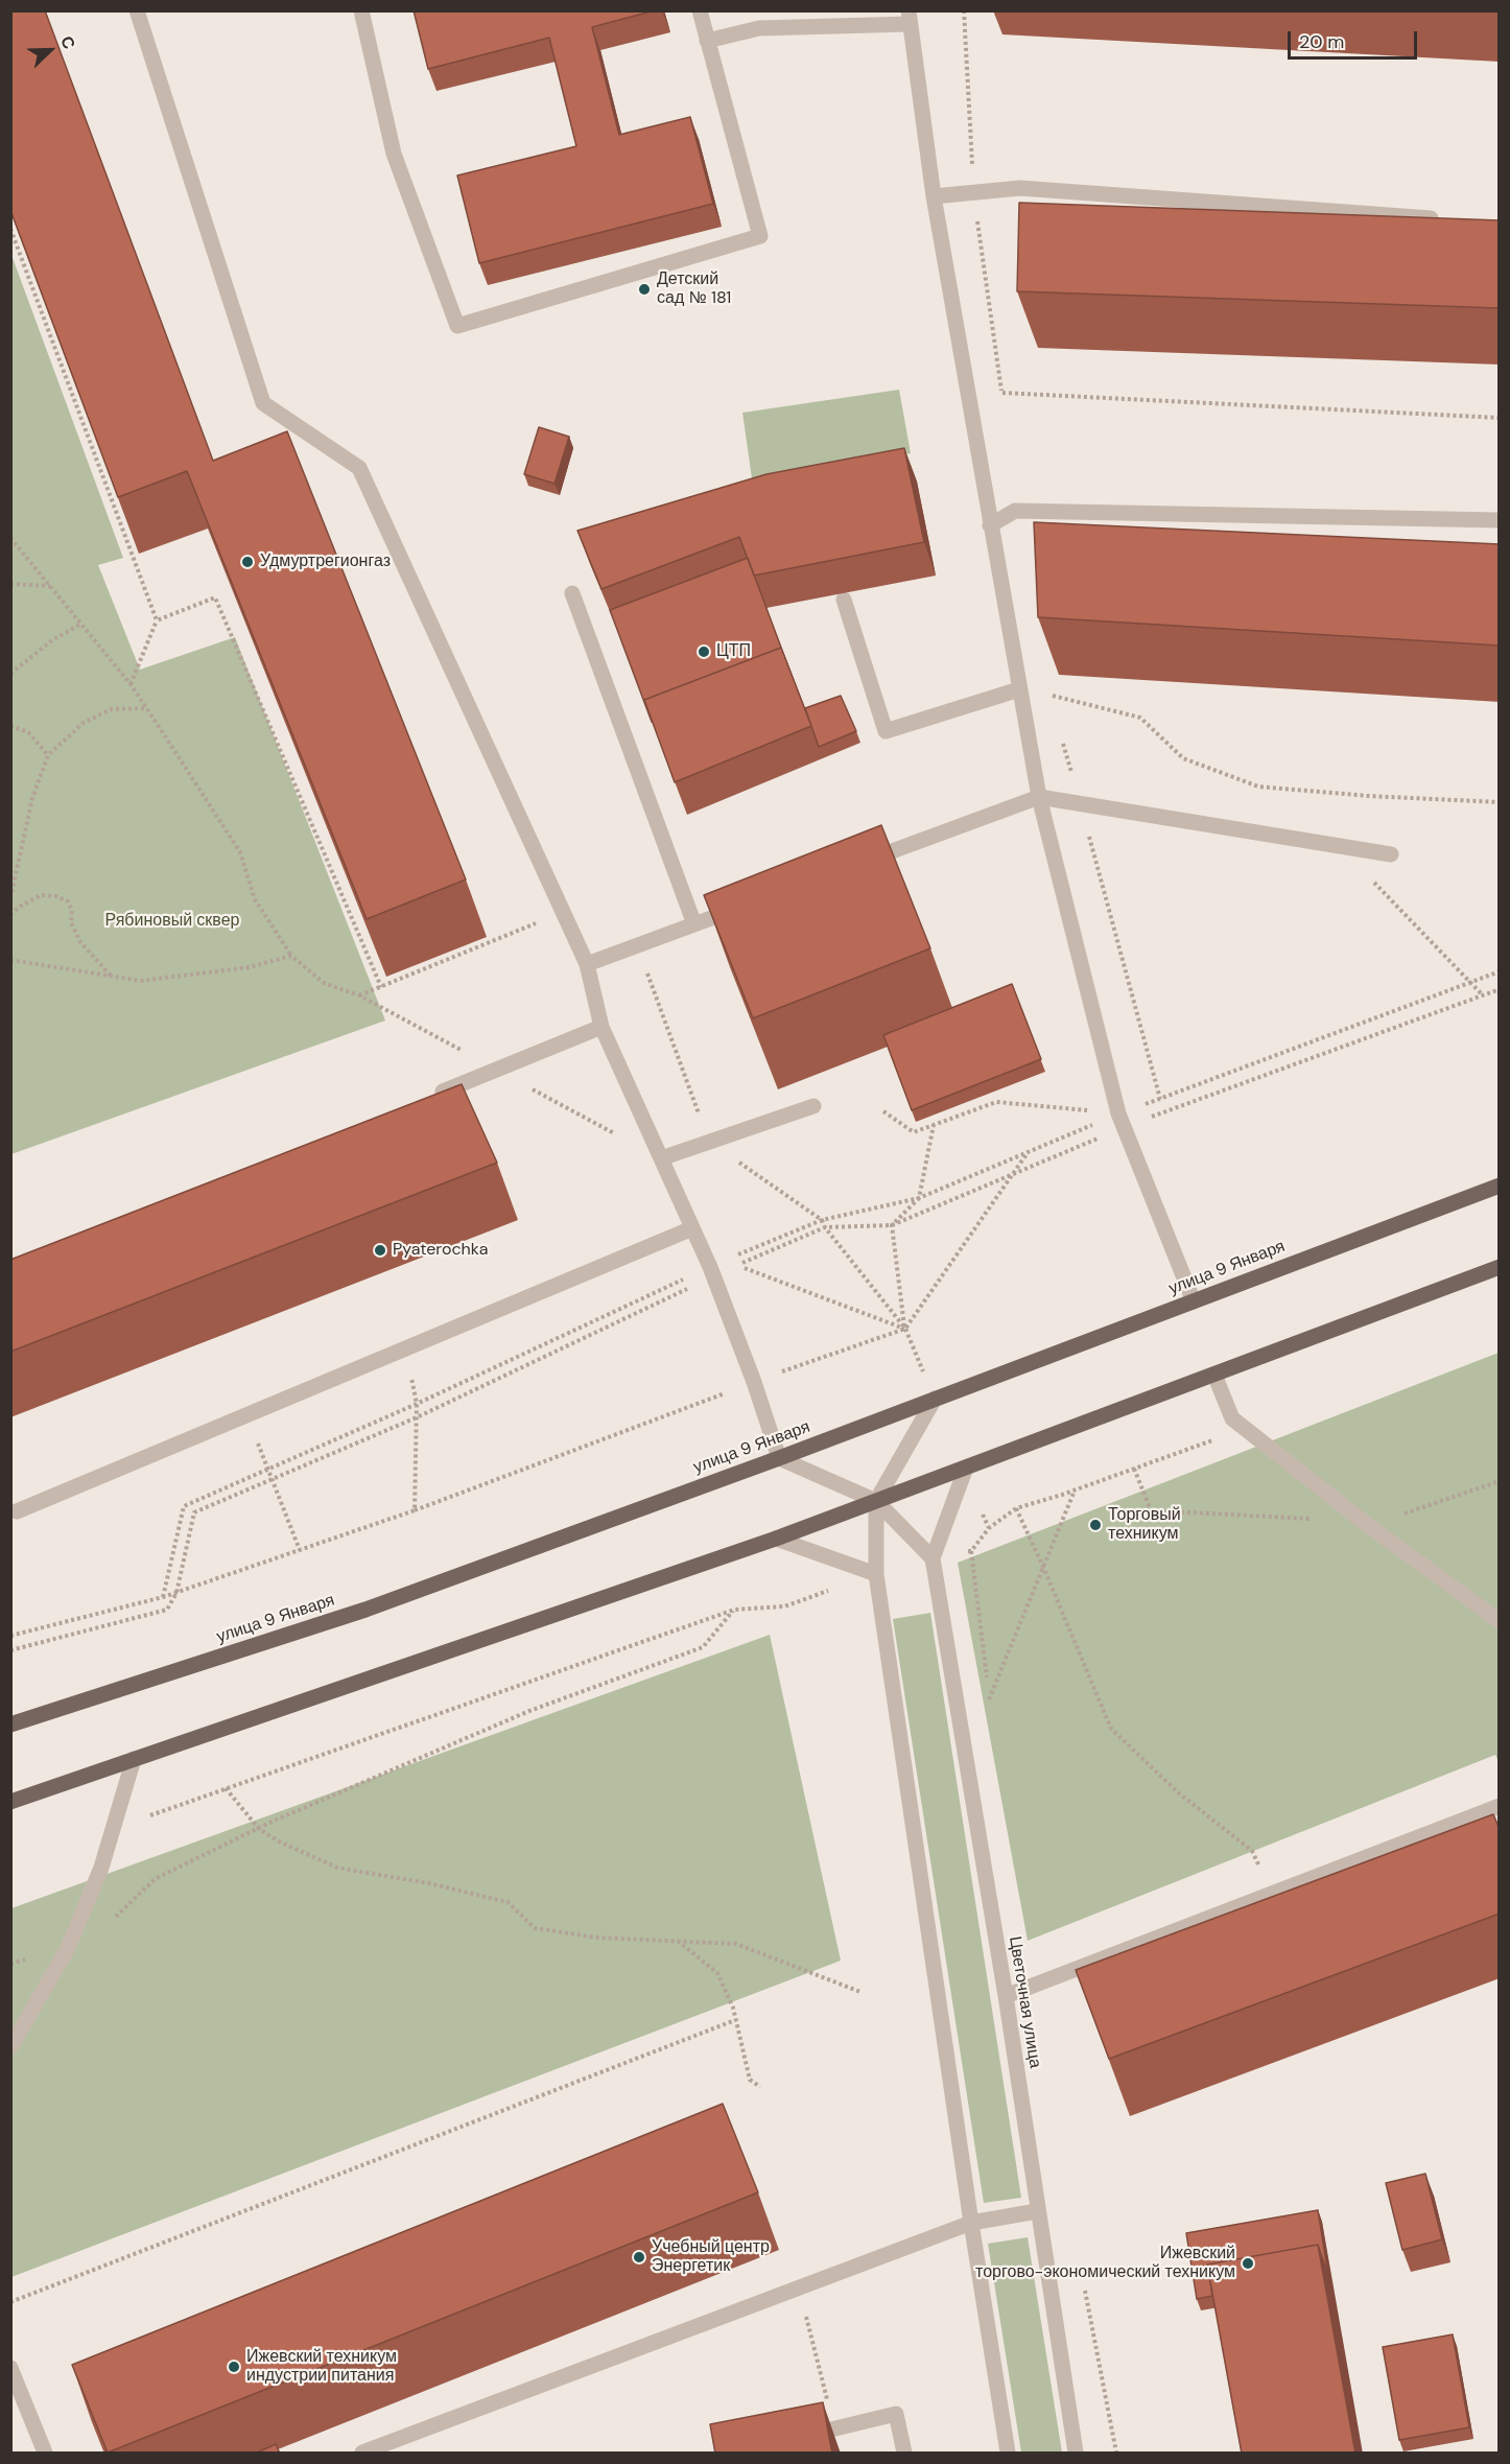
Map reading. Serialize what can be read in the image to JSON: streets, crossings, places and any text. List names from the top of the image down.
{
  "streets": {
    "main road": ["улица 9 Января"],
    "street": ["Цветочная улица"]
  },
  "parks": ["Рябиновый сквер"],
  "places": [
    "Детский сад № 181",
    "Удмуртрегионгаз",
    "ЦТП",
    "Pyaterochka",
    "Торговый техникум",
    "Учебный центр Энергетик",
    "Ижевский торгово-экономический техникум",
    "Ижевский техникум индустрии питания"
  ],
  "scale_bar": "20 m",
  "north": "top right"
}
